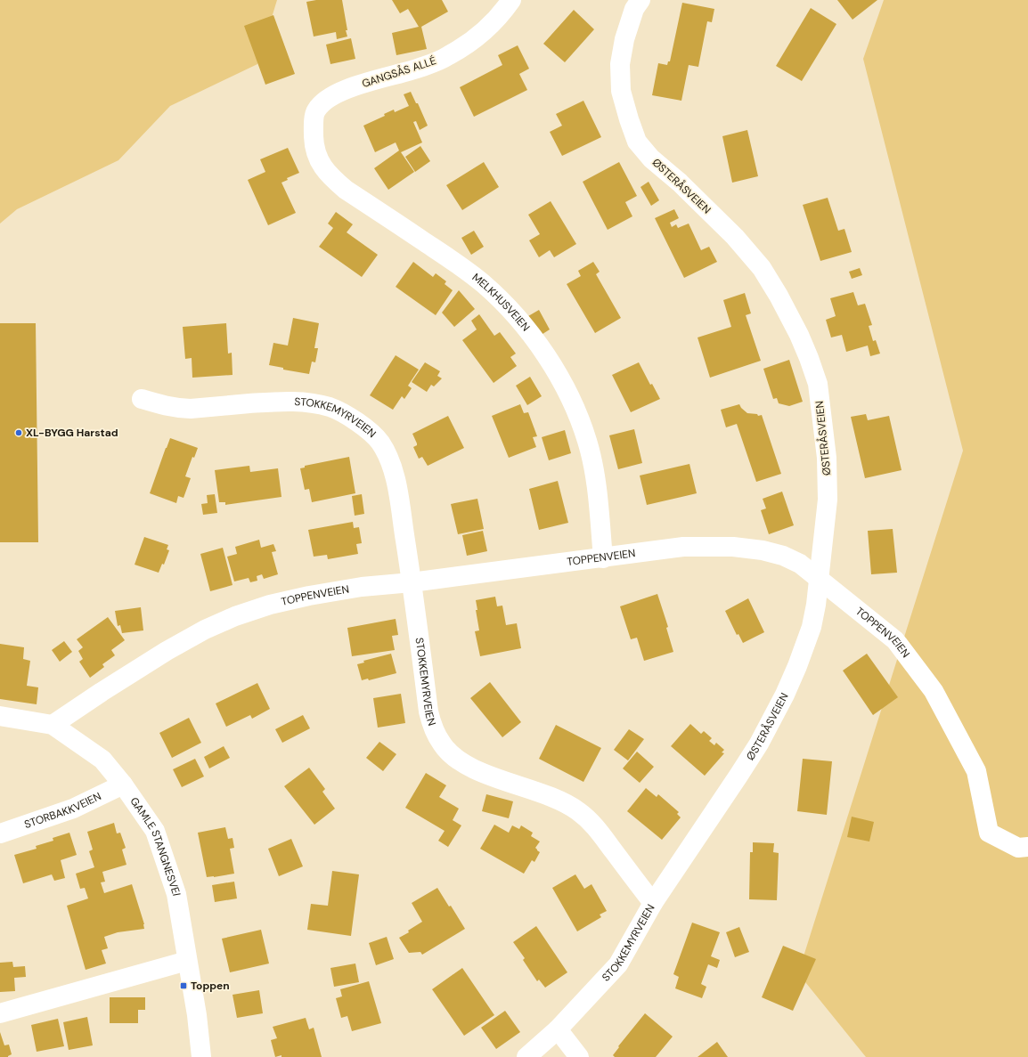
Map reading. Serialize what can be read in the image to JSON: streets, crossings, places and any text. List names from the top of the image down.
{
  "streets": {
    "street": [
      "GANGSÅS ALLÉ",
      "ØSTERÅSVEIEN",
      "MELKHUSVEIEN",
      "STOKKEMYRVEIEN",
      "TOPPENVEIEN",
      "STORBAKKVEIEN",
      "GAMLE STANGNESVEI"
    ]
  },
  "crossings": [
    ["GANGSÅS ALLÉ", "MELKHUSVEIEN"],
    ["ØSTERÅSVEIEN", "STOKKEMYRVEIEN"],
    ["ØSTERÅSVEIEN", "TOPPENVEIEN"],
    ["MELKHUSVEIEN", "TOPPENVEIEN"],
    ["STOKKEMYRVEIEN", "TOPPENVEIEN"],
    ["TOPPENVEIEN", "GAMLE STANGNESVEI"],
    ["STORBAKKVEIEN", "GAMLE STANGNESVEI"]
  ],
  "places": {
    "other": ["XL-BYGG Harstad"],
    "transit": ["Toppen"]
  }
}
